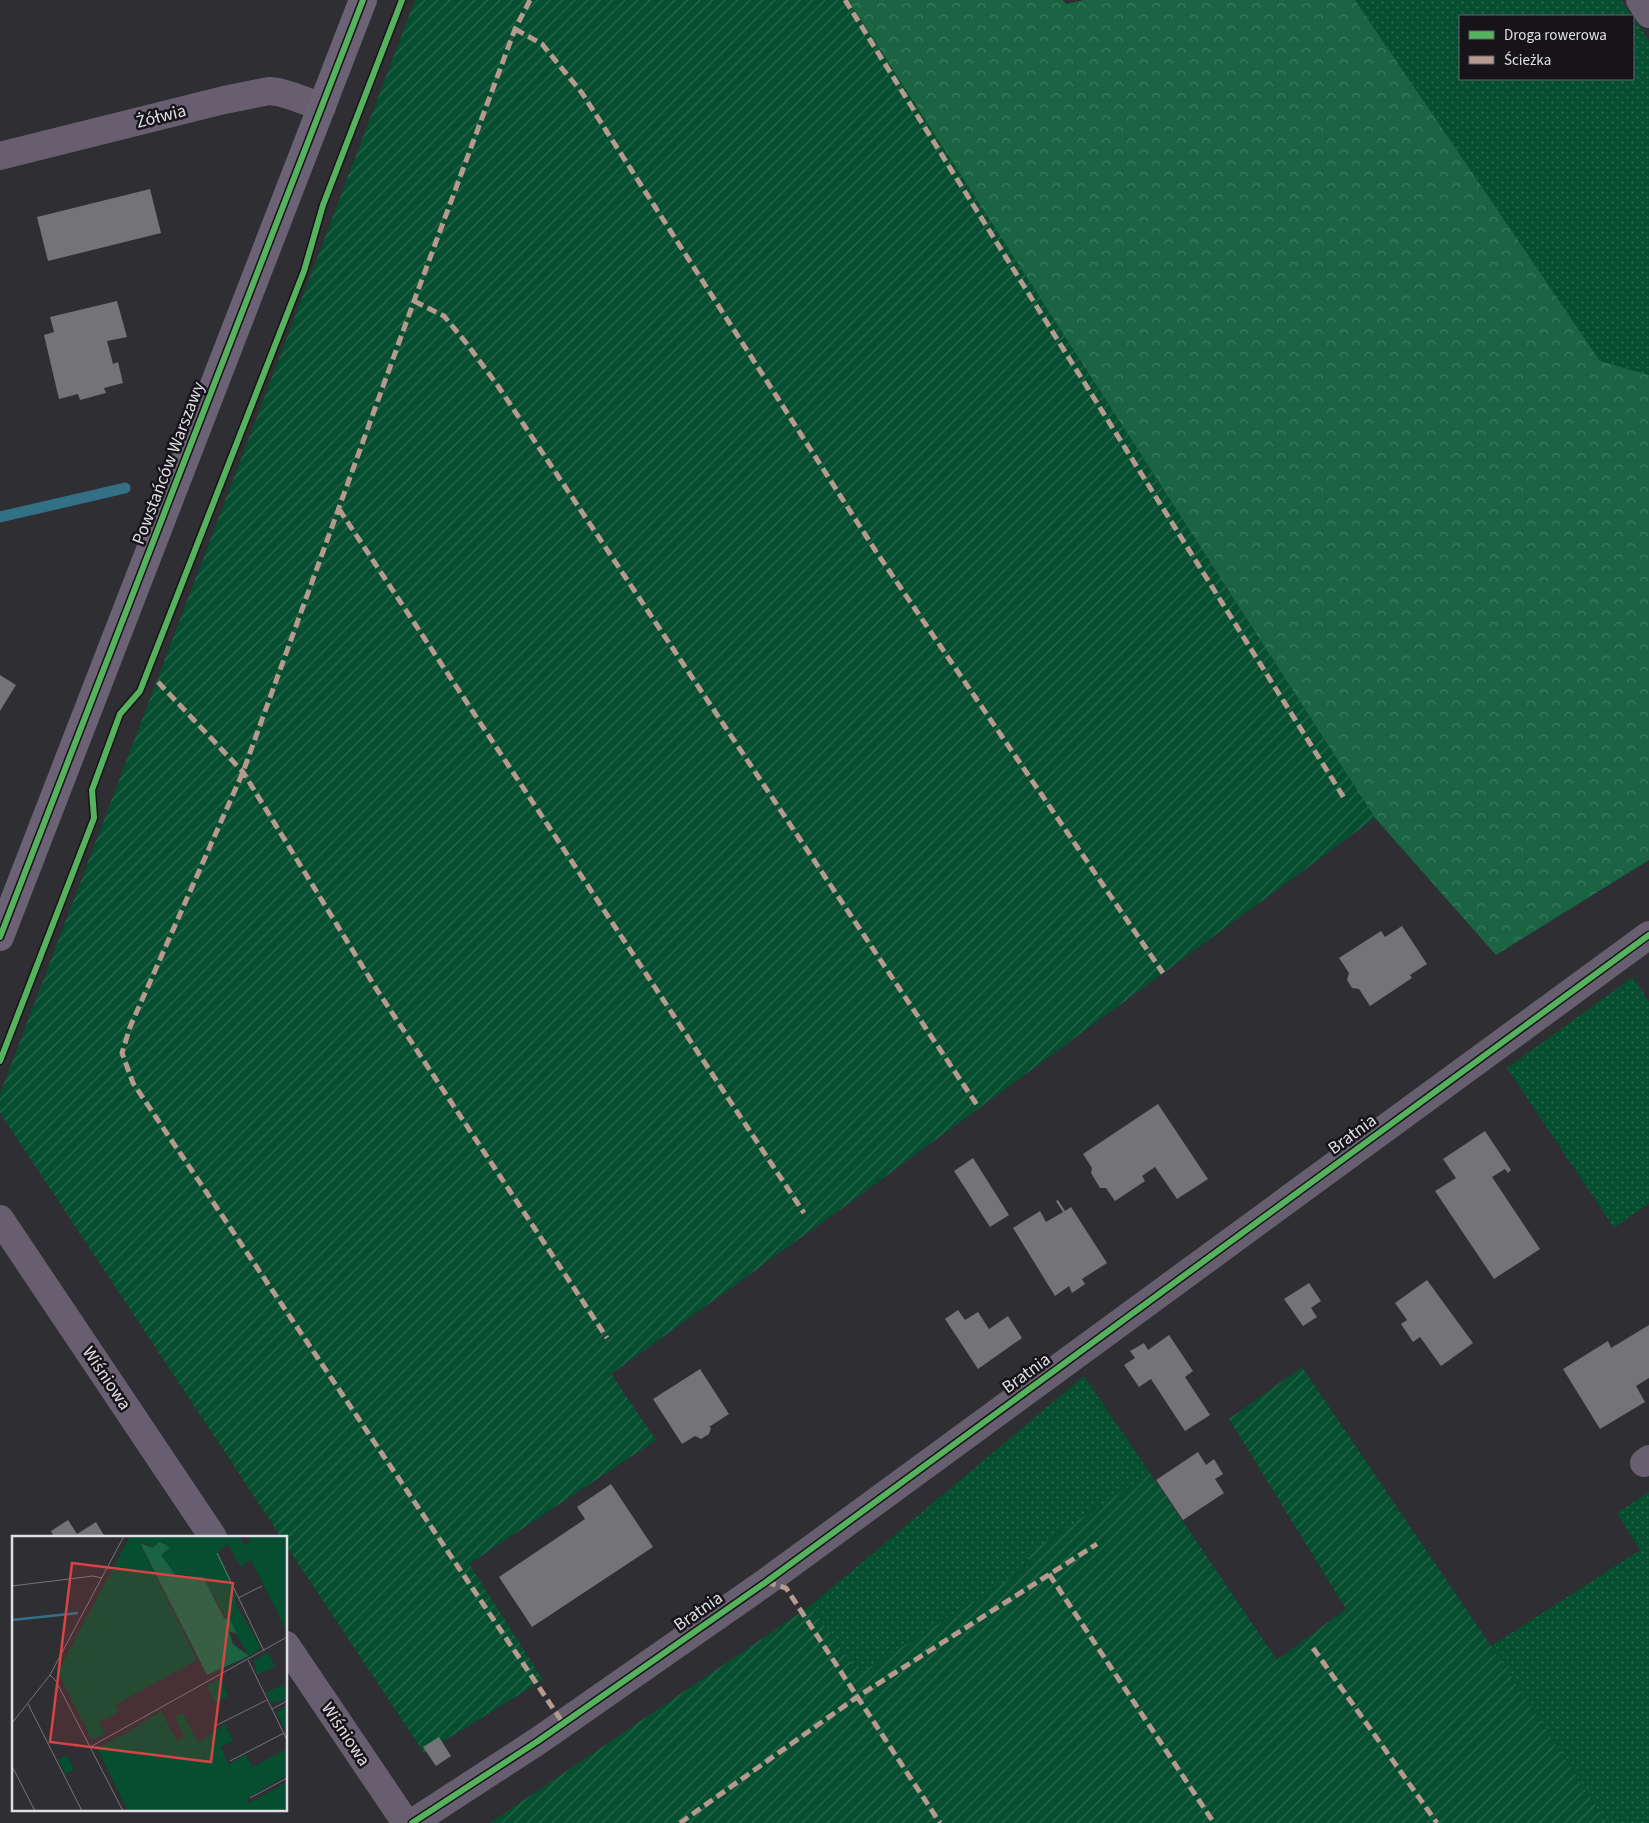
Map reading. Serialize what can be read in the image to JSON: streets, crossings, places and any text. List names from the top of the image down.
{
  "streets": {
    "street": [
      "Żółwia",
      "Powstańców Warszawy",
      "Bratnia",
      "Wiśniowa"
    ]
  },
  "crossings": [
    ["Żółwia", "Powstańców Warszawy"]
  ],
  "legend": ["Droga rowerowa", "Ścieżka"]
}
